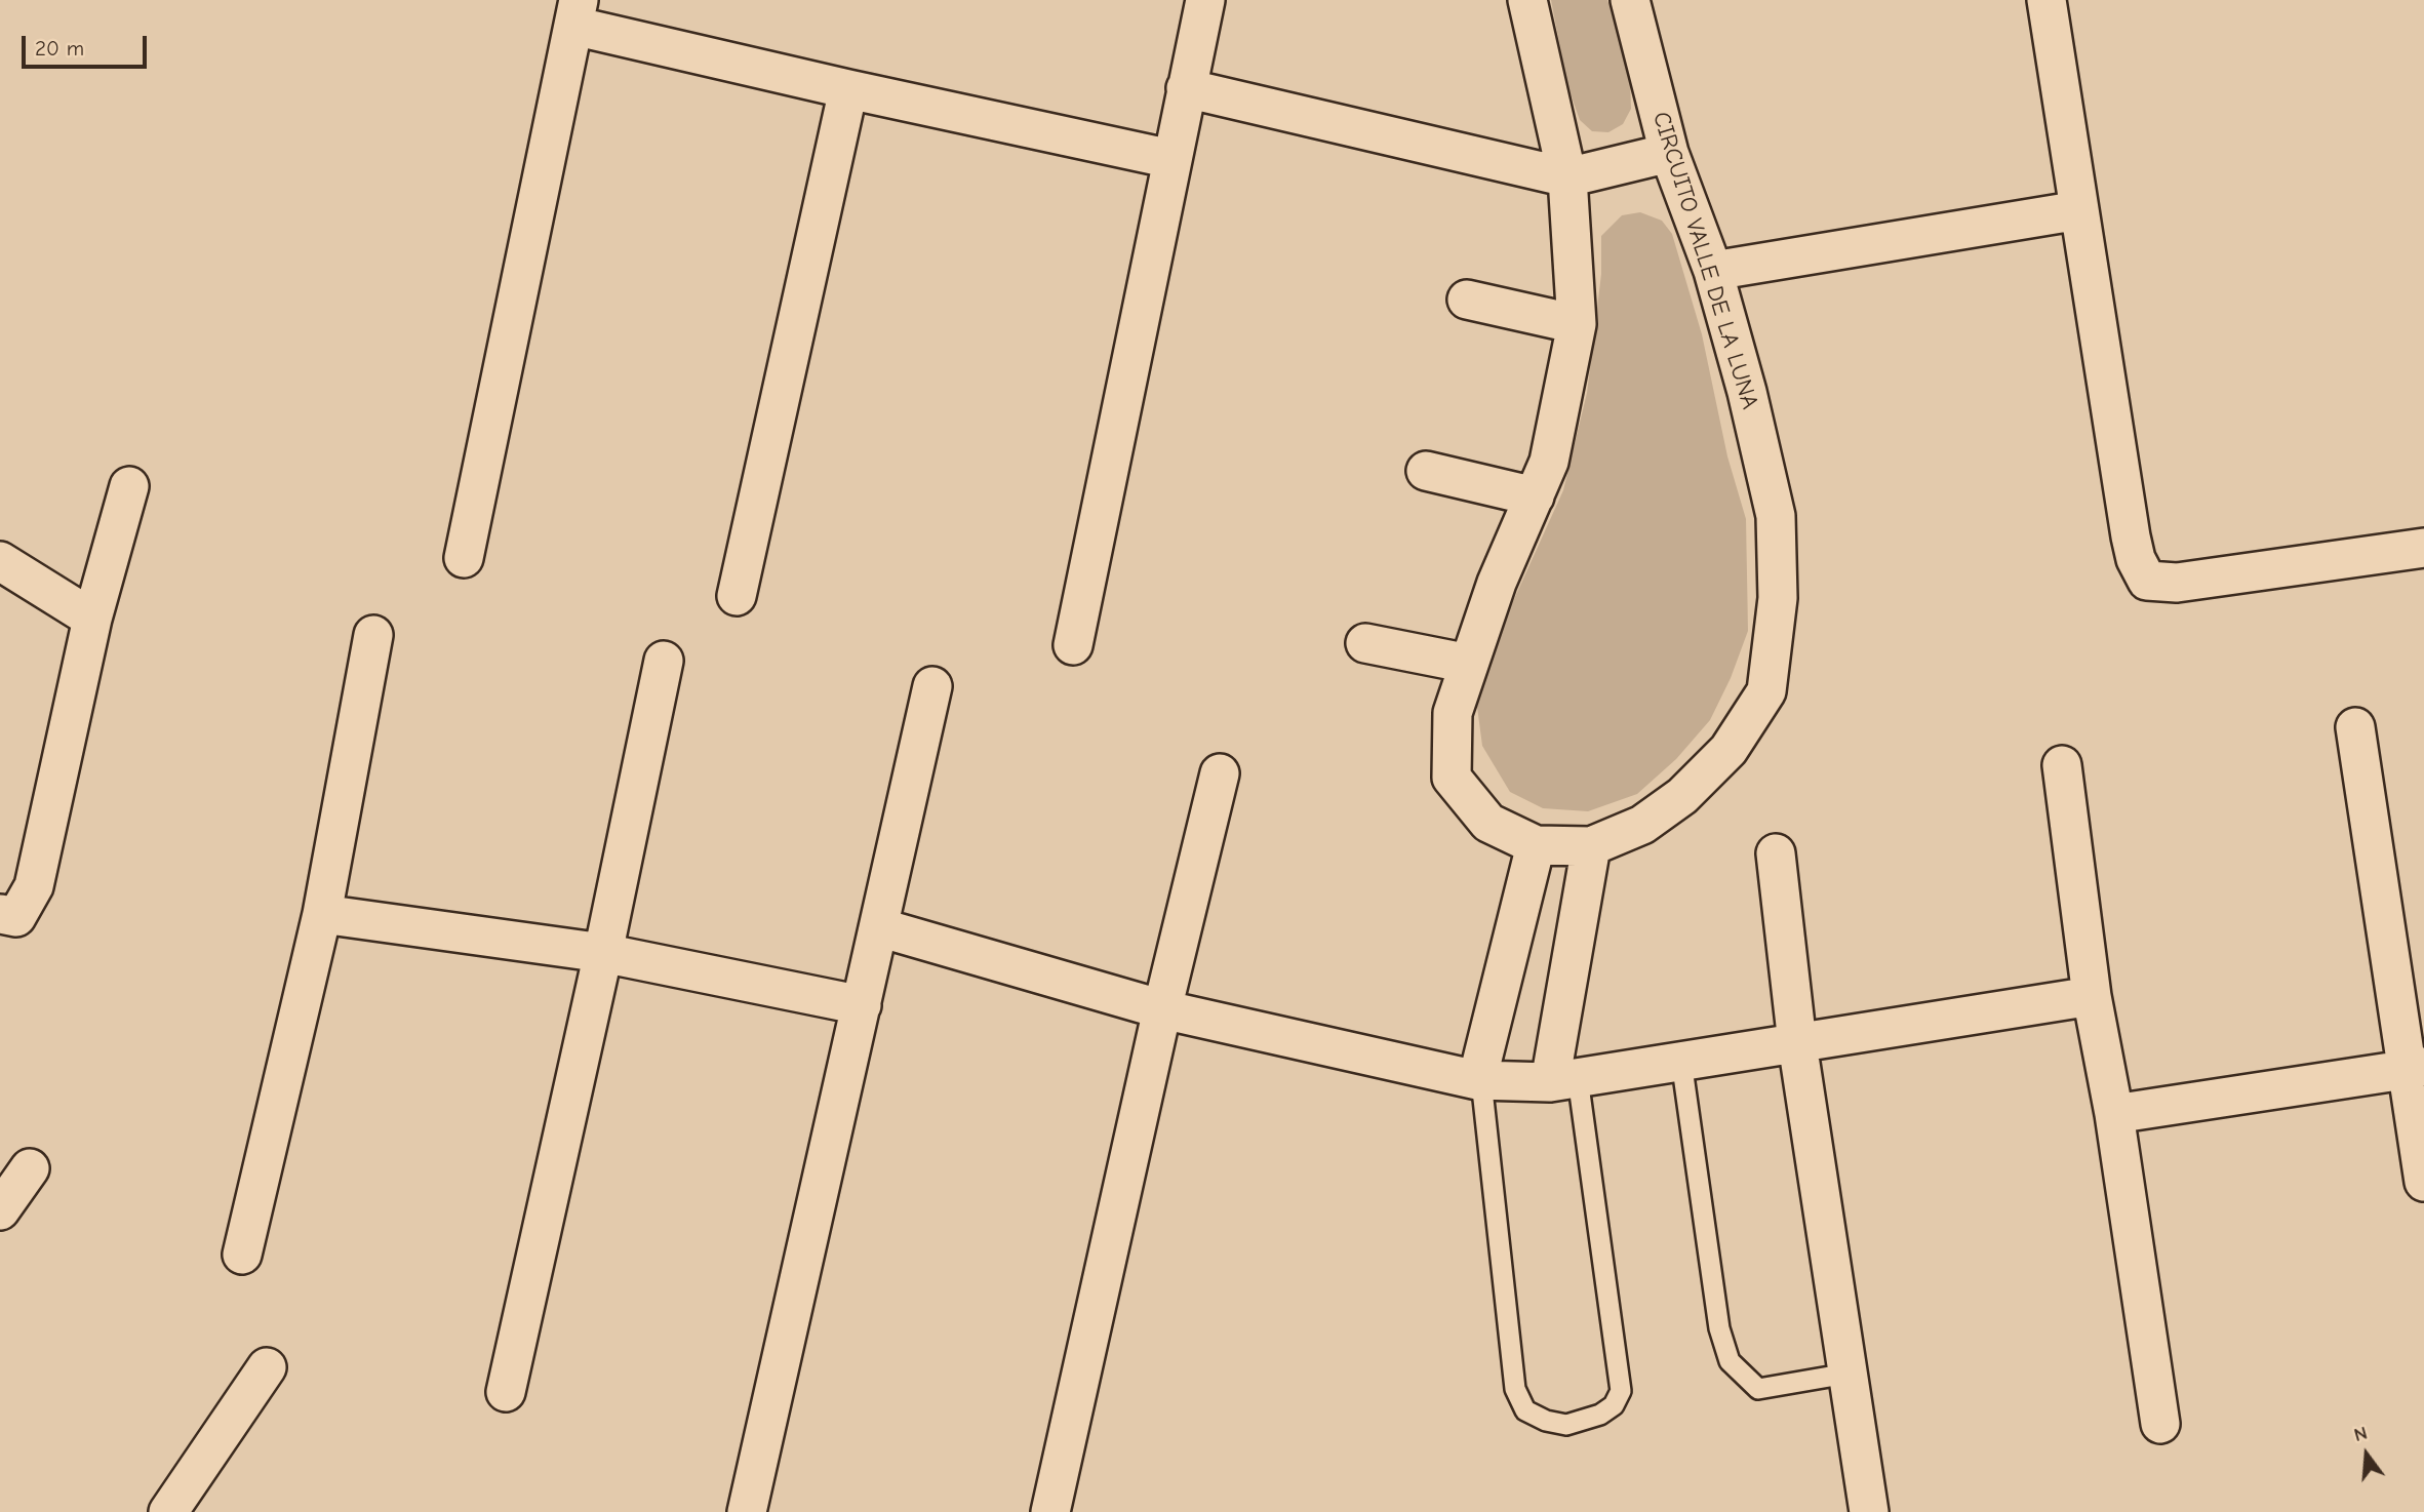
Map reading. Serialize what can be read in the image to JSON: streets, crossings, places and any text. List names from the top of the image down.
{
  "streets": {
    "street": ["CIRCUITO VALLE DE LA LUNA"]
  },
  "scale_bar": "20 m",
  "north": "top"
}
